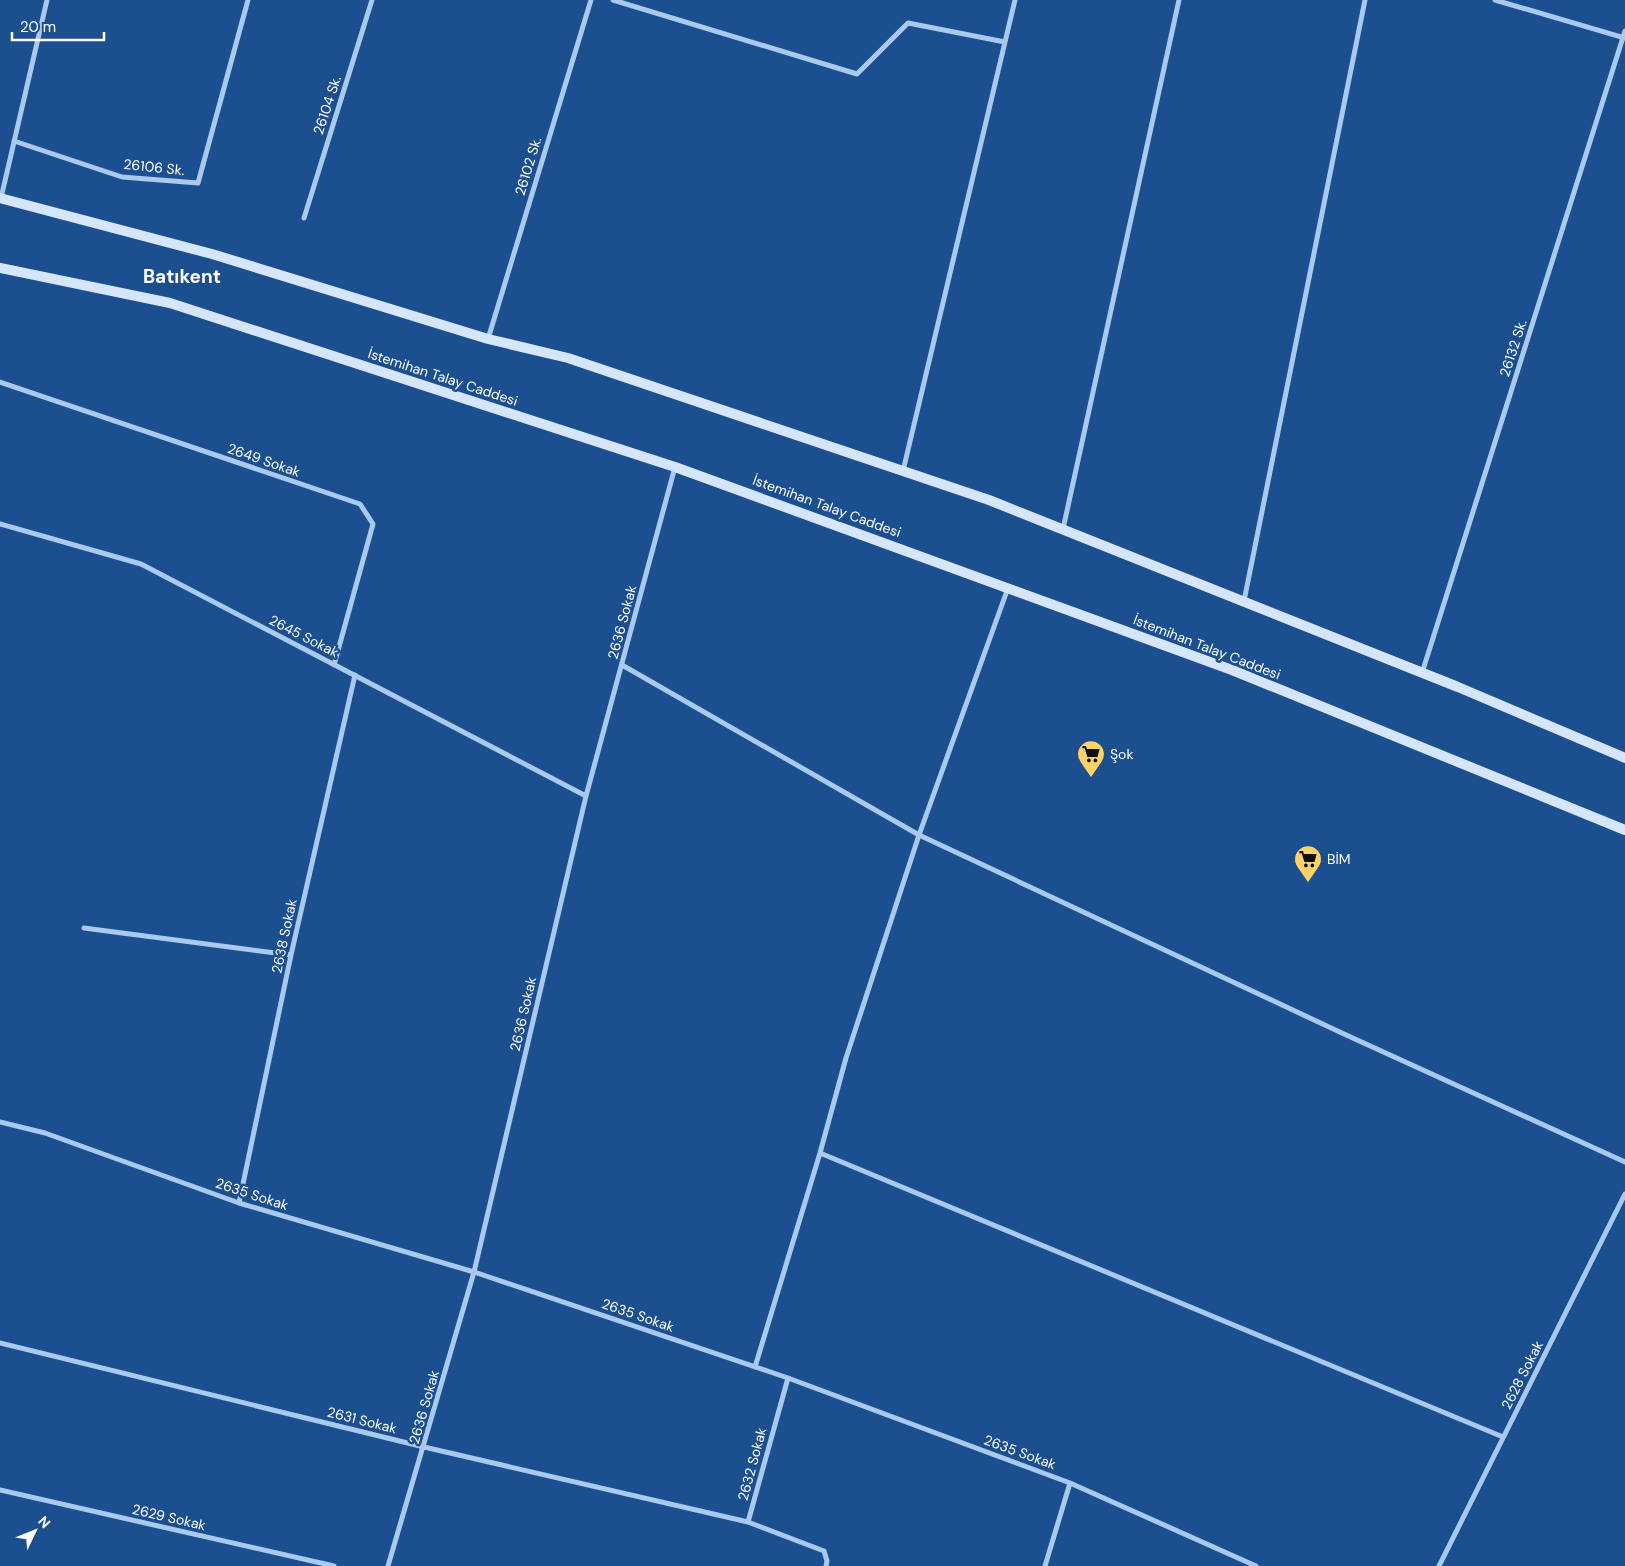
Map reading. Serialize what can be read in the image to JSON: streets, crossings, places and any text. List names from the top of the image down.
{
  "streets": {
    "main road": ["İstemihan Talay Caddesi"],
    "street": [
      "26104 Sk.",
      "26102 Sk.",
      "26106 Sk.",
      "26132 Sk.",
      "2649 Sokak",
      "2636 Sokak",
      "2645 Sokak",
      "2638 Sokak",
      "2635 Sokak",
      "2628 Sokak",
      "2631 Sokak",
      "2632 Sokak",
      "2629 Sokak"
    ]
  },
  "crossings": [
    ["İstemihan Talay Caddesi", "2636 Sokak"],
    ["2649 Sokak", "2645 Sokak"],
    ["2636 Sokak", "2645 Sokak"],
    ["2636 Sokak", "2635 Sokak"],
    ["2636 Sokak", "2631 Sokak"],
    ["2645 Sokak", "2638 Sokak"],
    ["2638 Sokak", "2635 Sokak"],
    ["2635 Sokak", "2632 Sokak"],
    ["2631 Sokak", "2632 Sokak"]
  ],
  "districts": ["Batıkent"],
  "places": {
    "supermarket": ["Şok", "BİM"]
  },
  "scale_bar": "20 m",
  "north": "top right"
}
